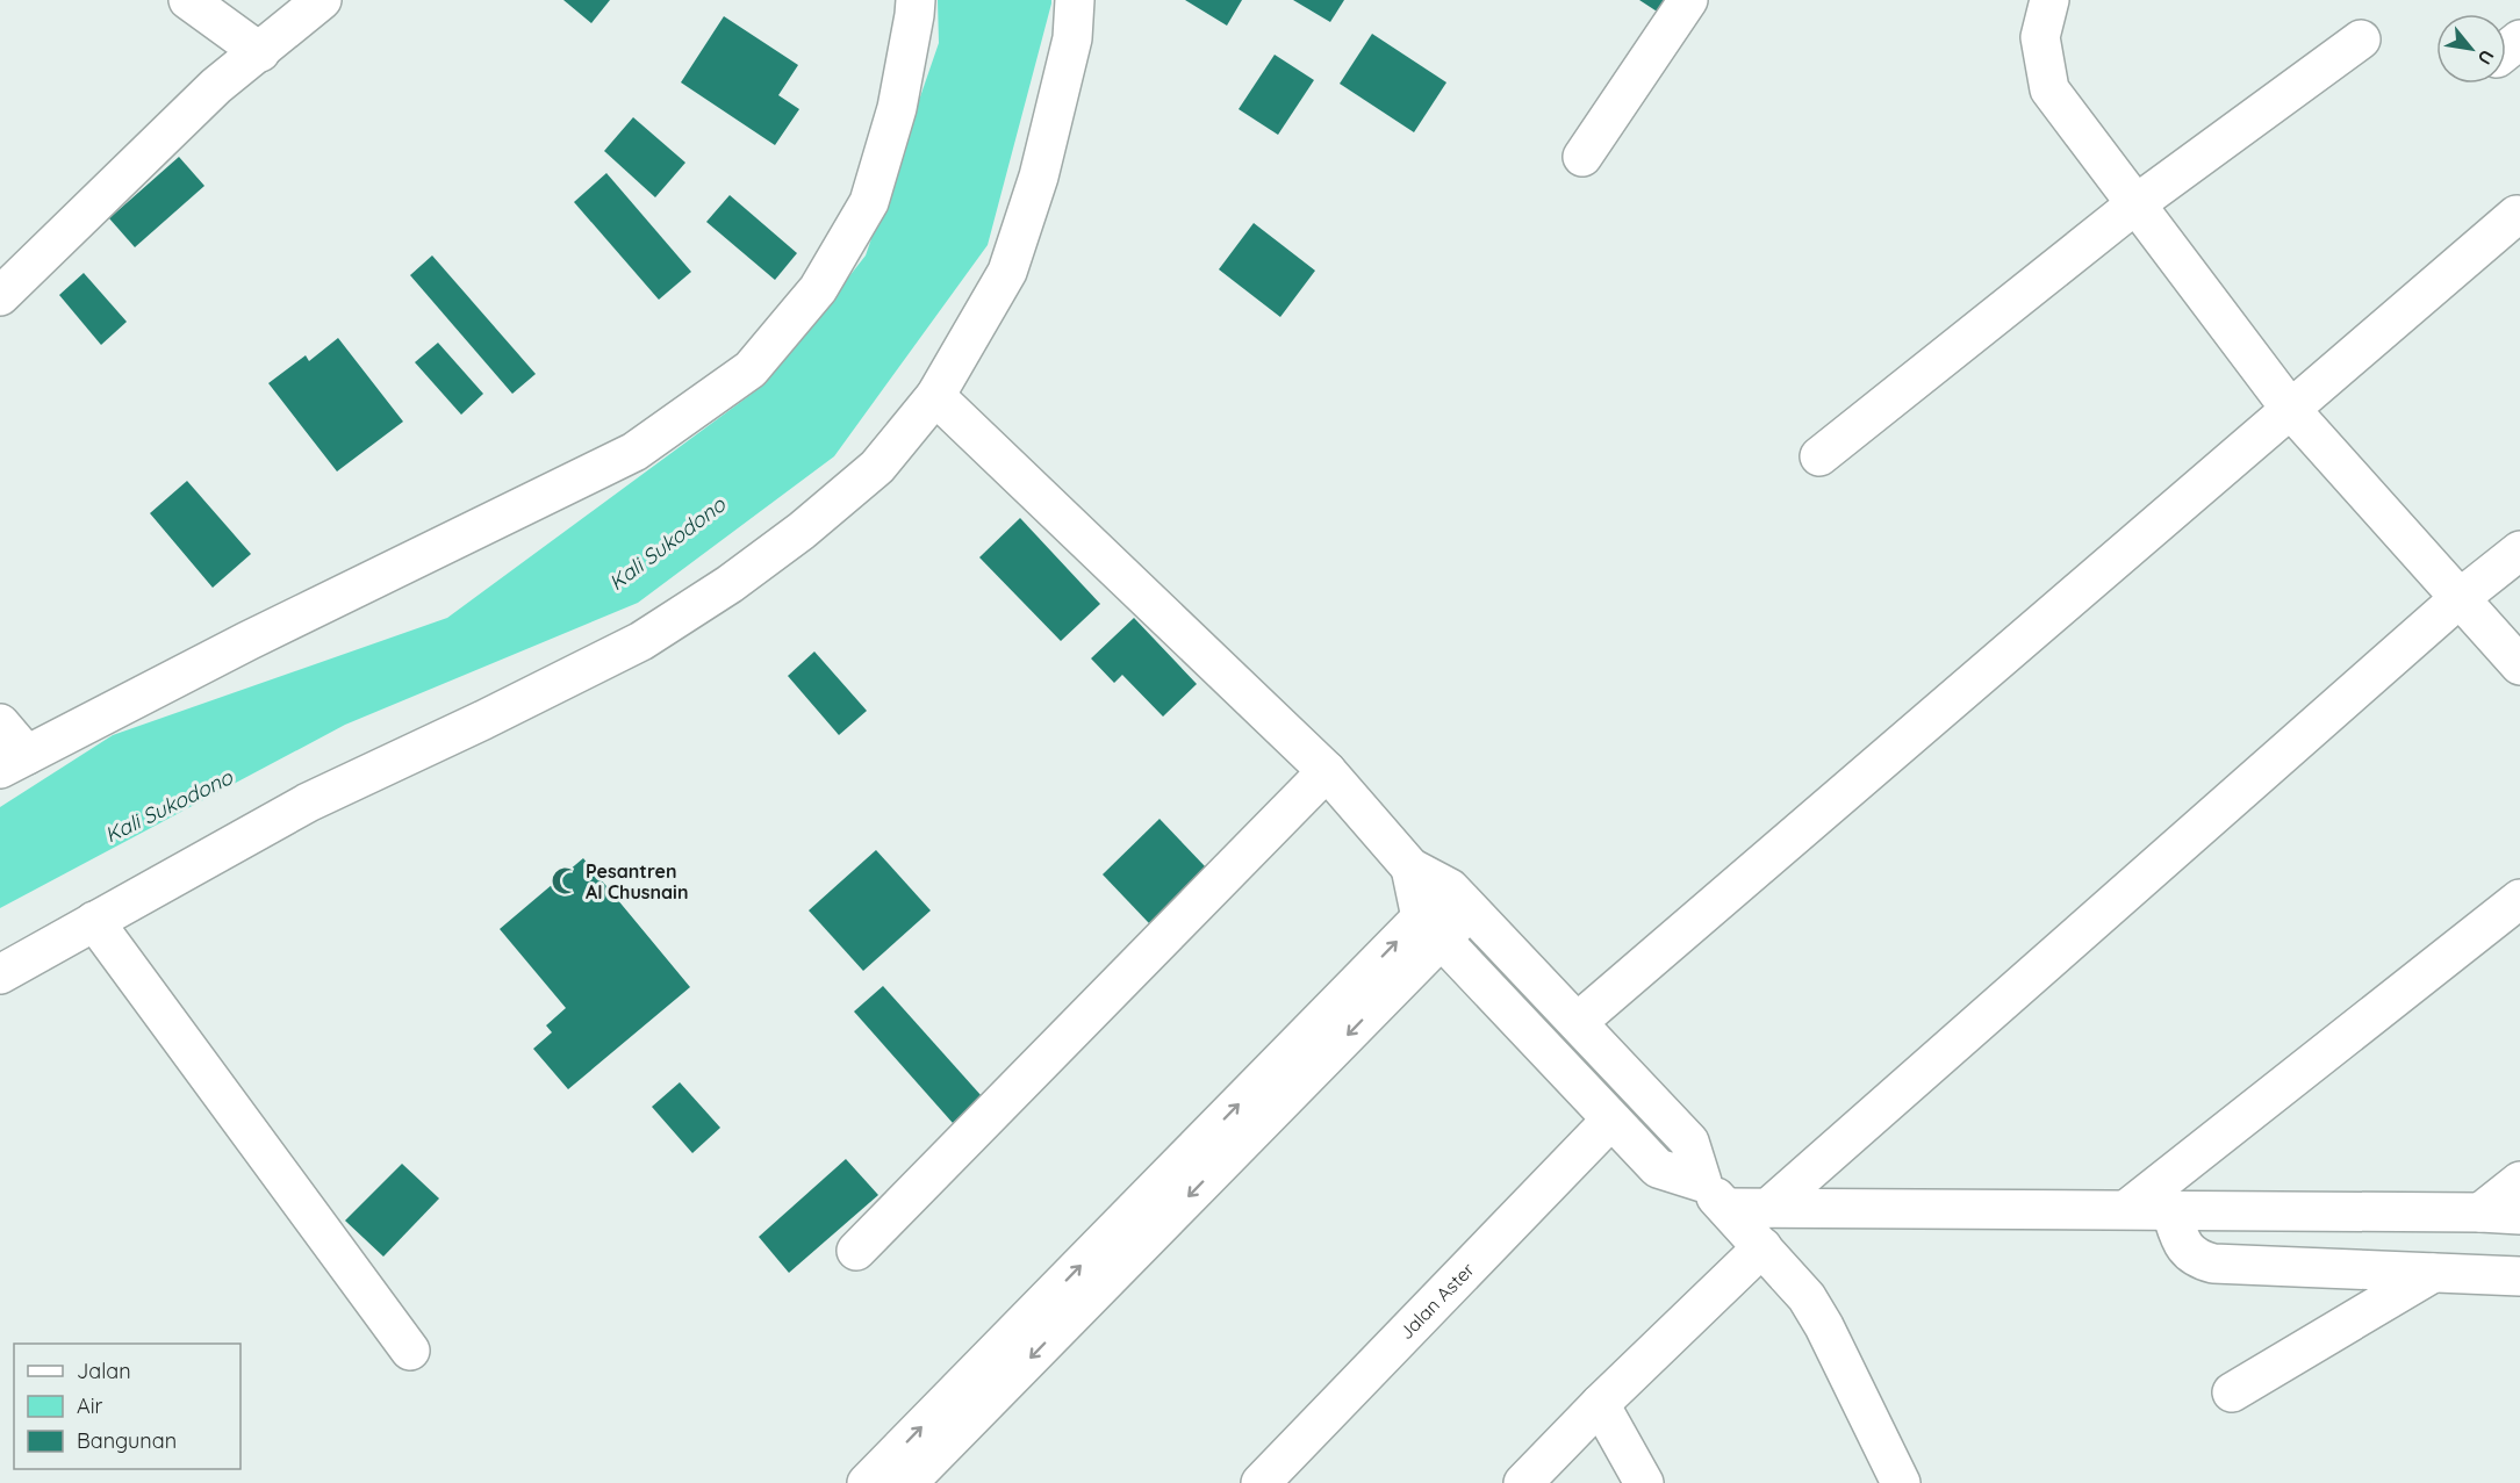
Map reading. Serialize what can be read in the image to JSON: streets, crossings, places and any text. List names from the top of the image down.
{
  "streets": {
    "street": ["Jalan Aster"]
  },
  "water": ["Kali Sukodono"],
  "places": {
    "mosque": ["Pesantren Al Chusnain"]
  },
  "legend": ["Jalan", "Air", "Bangunan"],
  "north": "bottom right"
}
